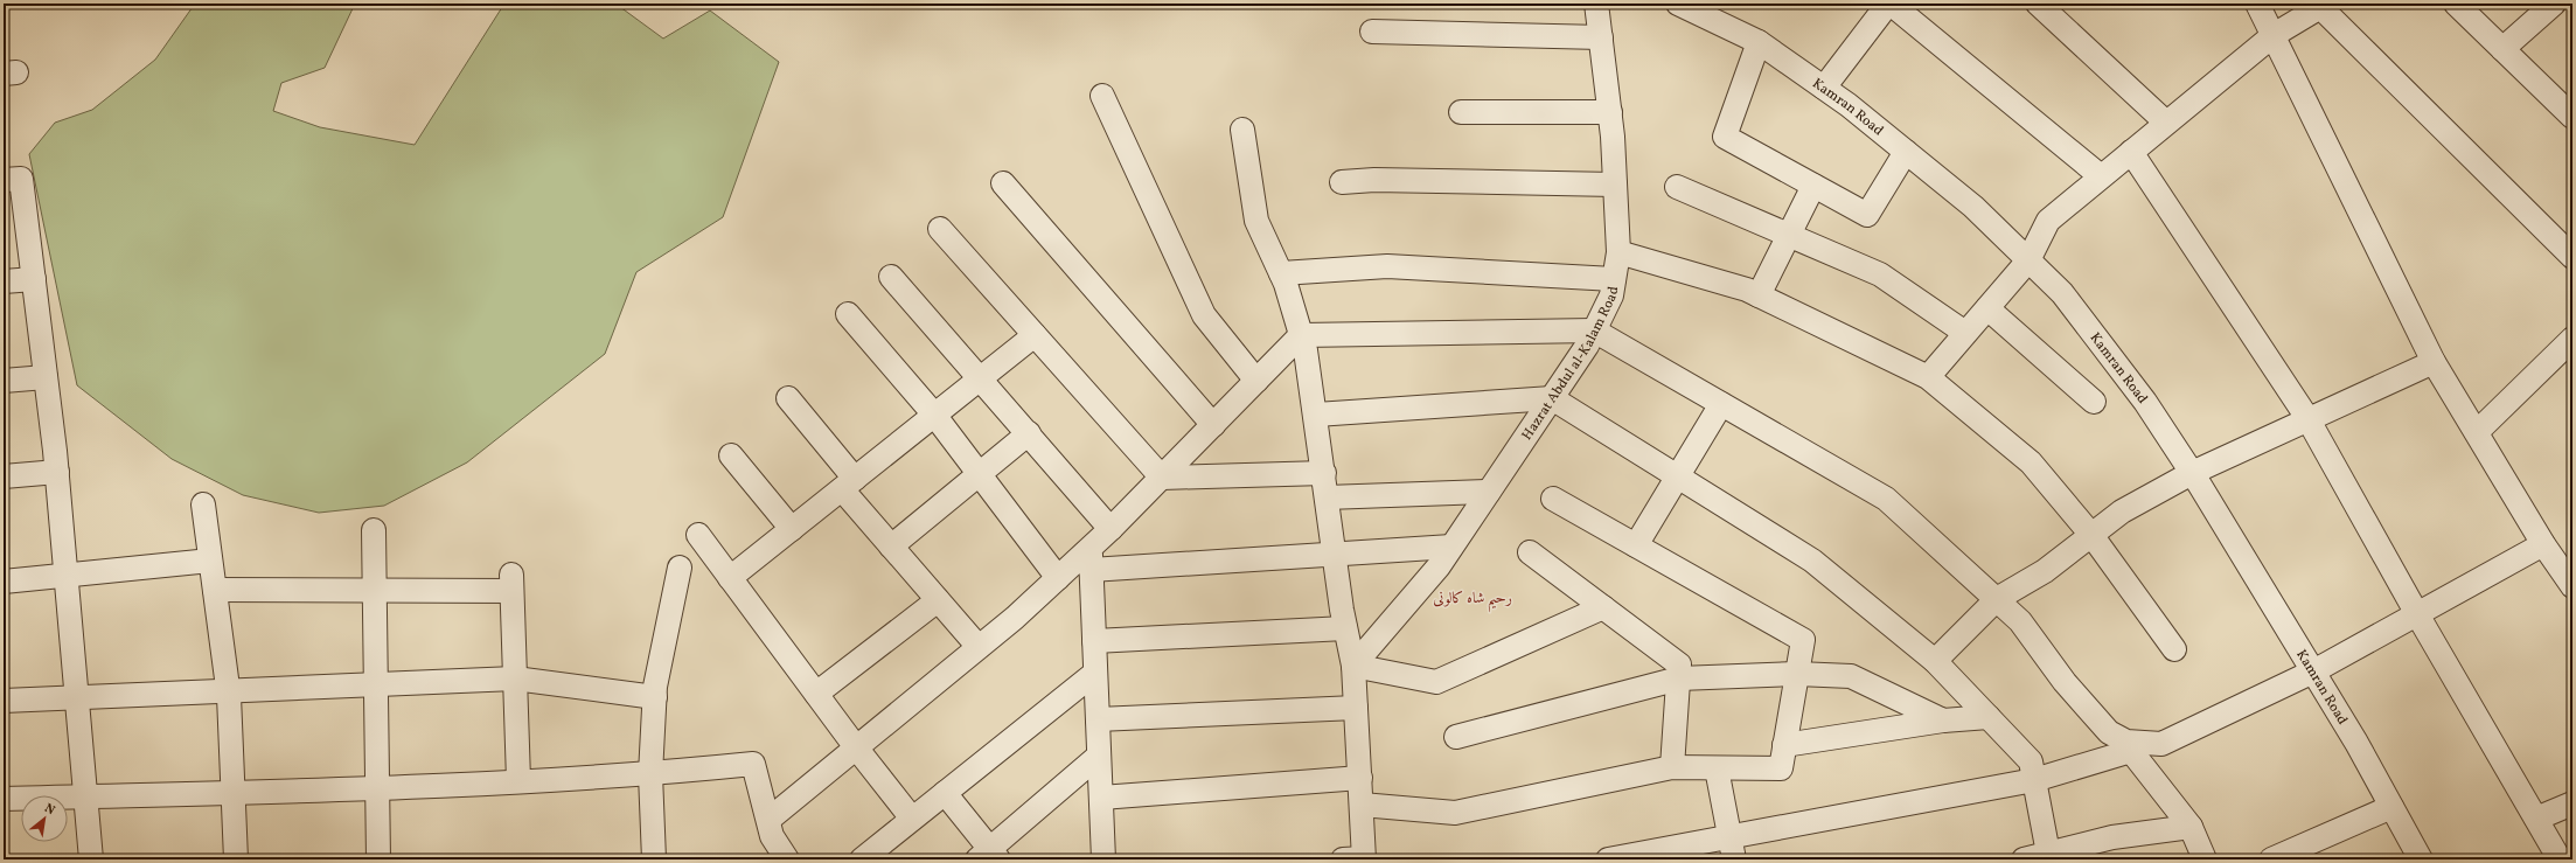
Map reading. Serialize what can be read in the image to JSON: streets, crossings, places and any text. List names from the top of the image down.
{
  "streets": {
    "street": ["Kamran Road", "Hazrat Abdul al-Kalam Road"]
  },
  "districts": ["رحیم شاہ کالونی"],
  "north": "top right"
}
